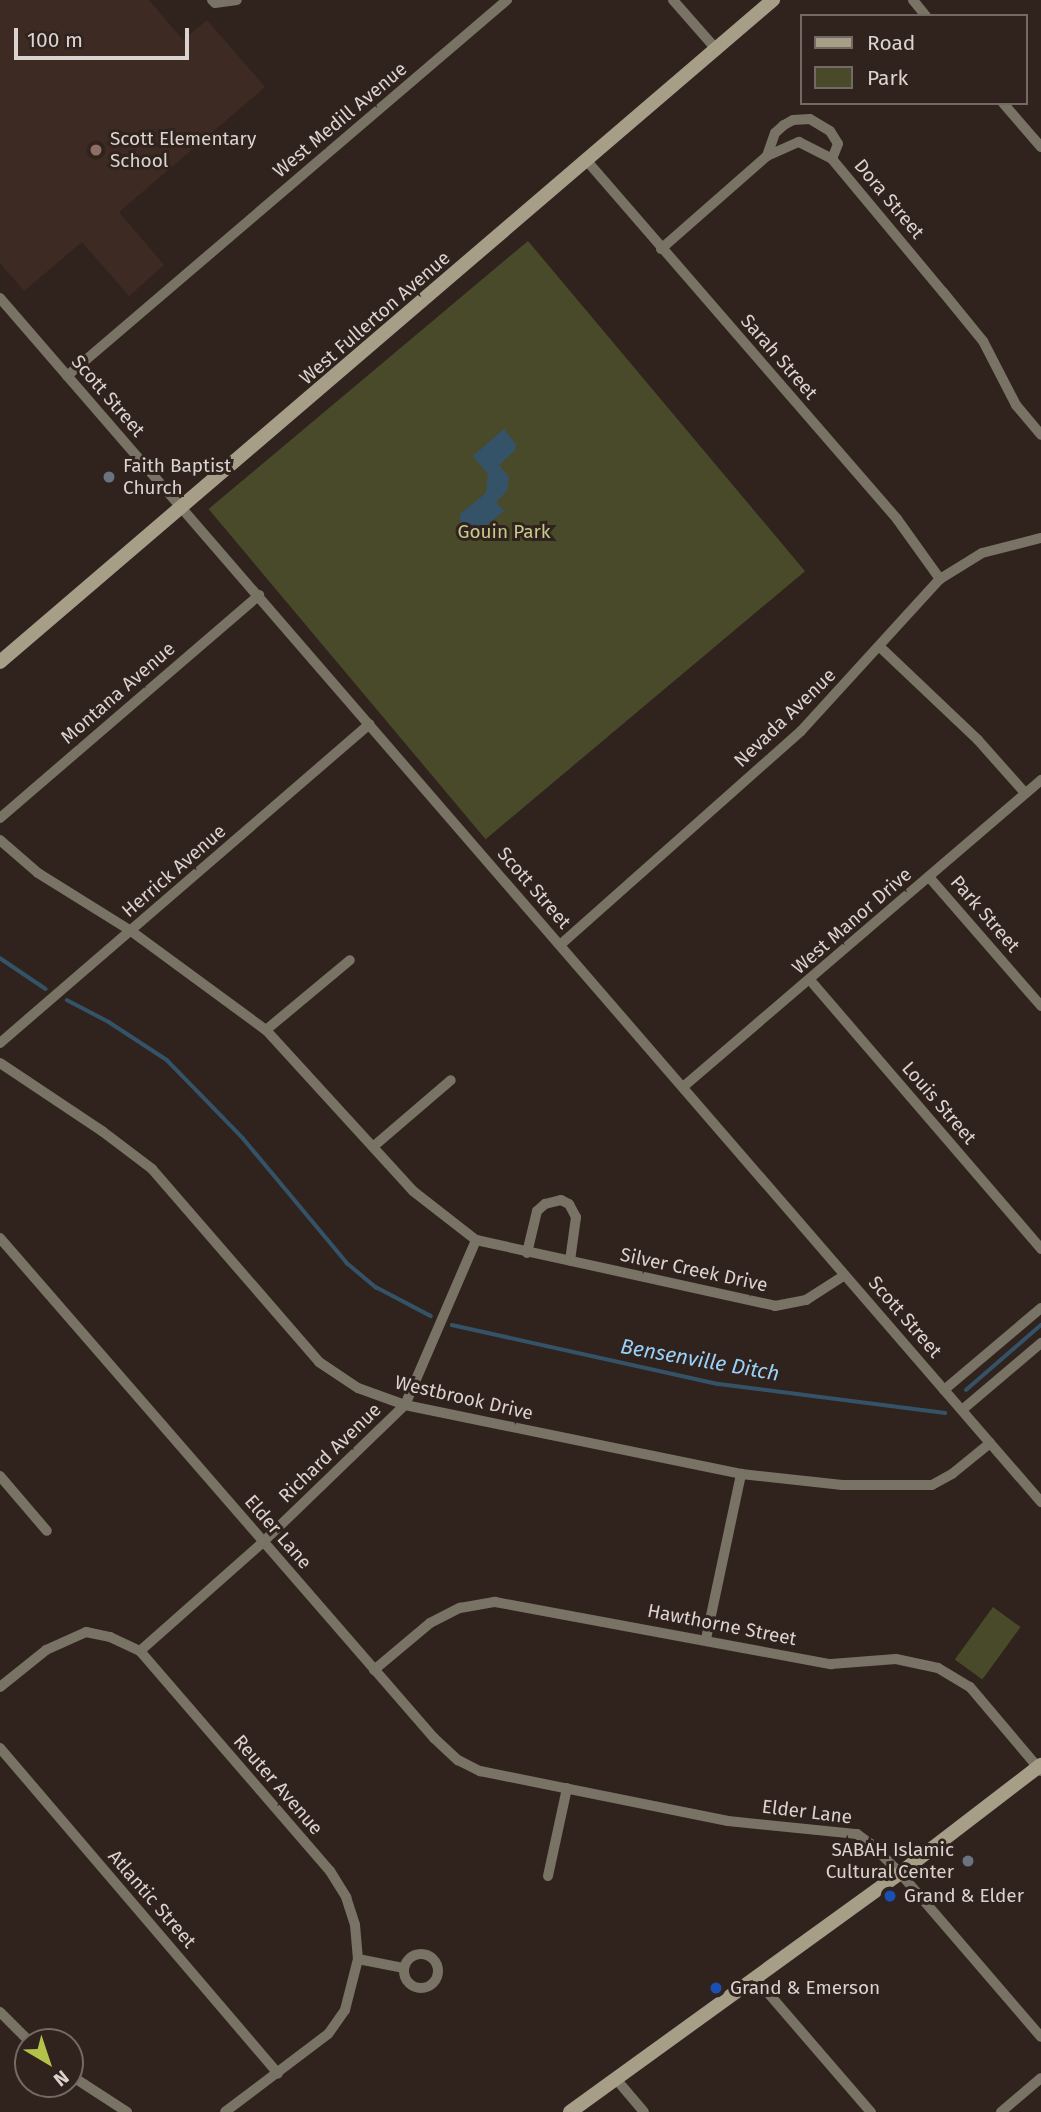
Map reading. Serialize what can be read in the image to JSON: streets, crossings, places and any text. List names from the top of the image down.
{
  "streets": {
    "street": [
      "West Medill Avenue",
      "Dora Street",
      "West Fullerton Avenue",
      "Sarah Street",
      "Scott Street",
      "Montana Avenue",
      "Nevada Avenue",
      "Herrick Avenue",
      "Park Street",
      "West Manor Drive",
      "Louis Street",
      "Silver Creek Drive",
      "Westbrook Drive",
      "Richard Avenue",
      "Elder Lane",
      "Hawthorne Street",
      "Reuter Avenue",
      "Atlantic Street"
    ]
  },
  "crossings": [
    ["West Medill Avenue", "Scott Street"],
    ["Dora Street", "Sarah Street"],
    ["West Fullerton Avenue", "Sarah Street"],
    ["West Fullerton Avenue", "Scott Street"],
    ["Sarah Street", "Nevada Avenue"],
    ["Scott Street", "Montana Avenue"],
    ["Scott Street", "Nevada Avenue"],
    ["Scott Street", "Herrick Avenue"],
    ["Scott Street", "West Manor Drive"],
    ["Scott Street", "Silver Creek Drive"],
    ["Scott Street", "Westbrook Drive"],
    ["Herrick Avenue", "Silver Creek Drive"],
    ["Park Street", "West Manor Drive"],
    ["West Manor Drive", "Louis Street"],
    ["Silver Creek Drive", "Richard Avenue"],
    ["Westbrook Drive", "Richard Avenue"],
    ["Richard Avenue", "Elder Lane"],
    ["Richard Avenue", "Reuter Avenue"],
    ["Elder Lane", "Hawthorne Street"],
    ["Reuter Avenue", "Atlantic Street"]
  ],
  "water": ["Bensenville Ditch"],
  "parks": ["Gouin Park"],
  "places": [
    "Scott Elementary School",
    "Faith Baptist Church",
    "SABAH Islamic Cultural Center",
    "Grand & Elder",
    "Grand & Emerson"
  ],
  "legend": ["Road", "Park"],
  "scale_bar": "100 m",
  "north": "bottom right"
}
